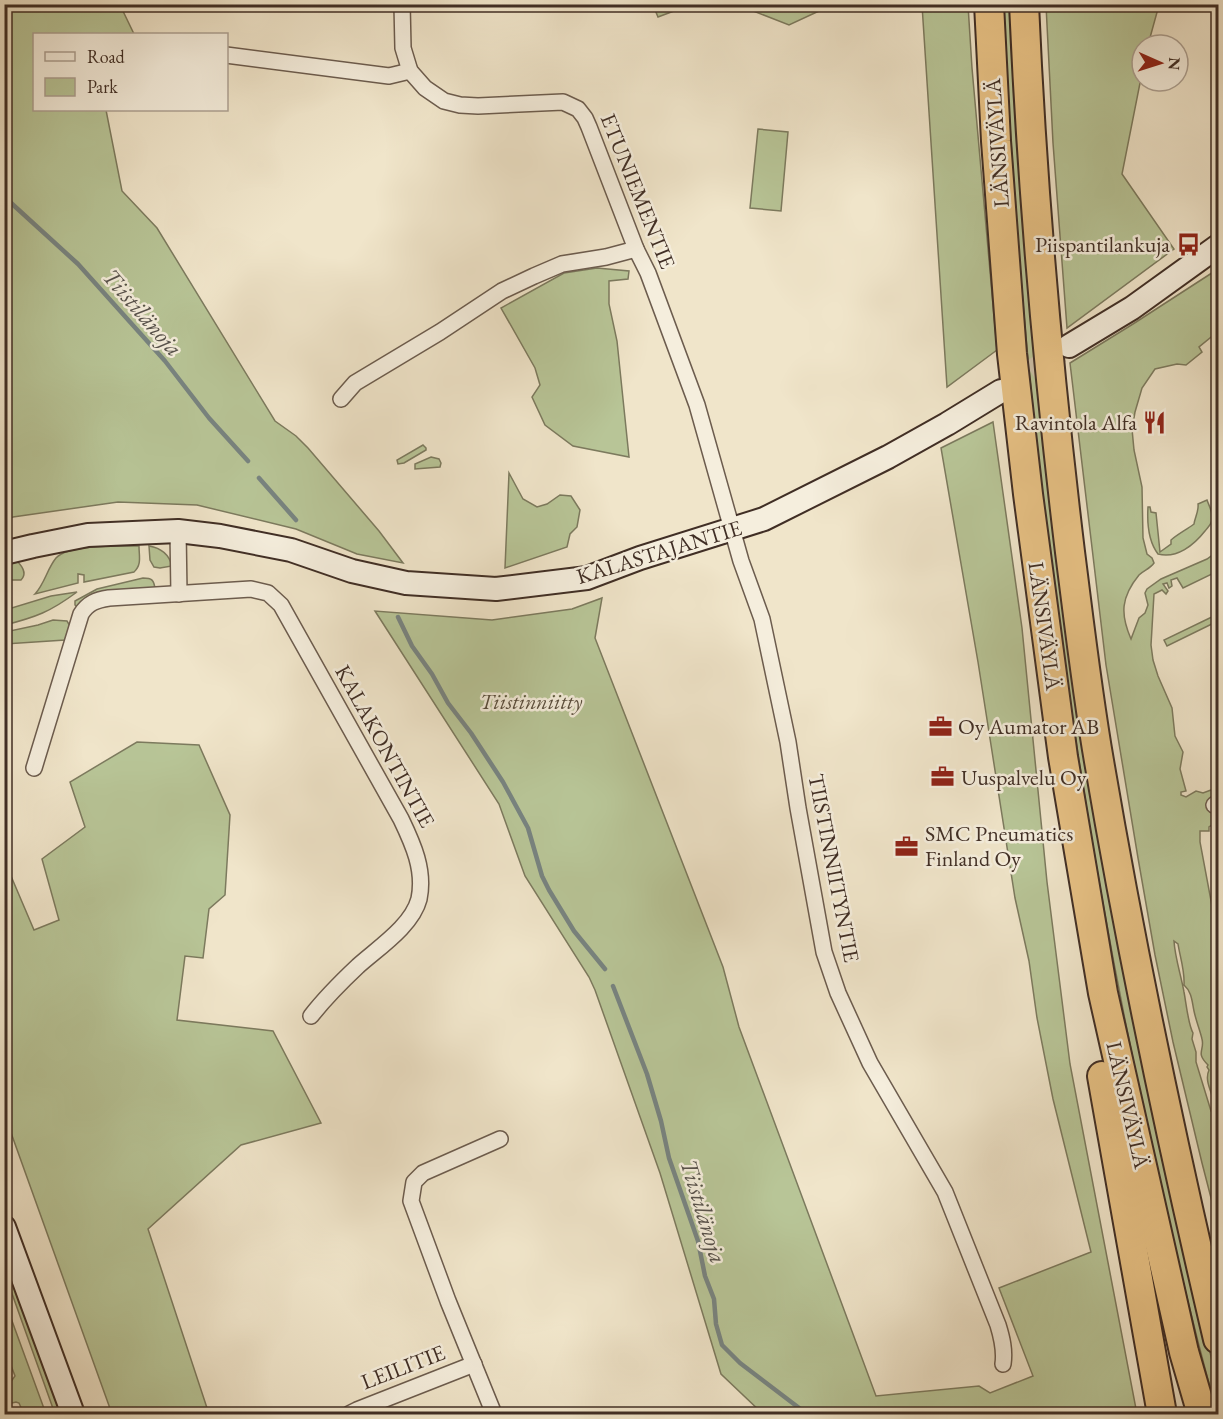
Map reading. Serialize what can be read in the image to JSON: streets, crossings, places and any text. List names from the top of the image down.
{
  "streets": {
    "highway": ["LÄNSIVÄYLÄ"],
    "main road": ["KALASTAJANTIE"],
    "street": [
      "ETUNIEMENTIE",
      "KALAKONTINTIE",
      "TIISTINNIITYNTIE",
      "LEILITIE"
    ]
  },
  "crossings": [
    ["ETUNIEMENTIE", "KALASTAJANTIE"],
    ["ETUNIEMENTIE", "TIISTINNIITYNTIE"],
    ["KALASTAJANTIE", "TIISTINNIITYNTIE"]
  ],
  "water": ["Tiistilänoja"],
  "parks": ["Tiistinniitty"],
  "places": {
    "bus stop": ["Piispantilankuja"],
    "restaurant": ["Ravintola Alfa"],
    "office": ["Oy Aumator AB", "Uuspalvelu Oy", "SMC Pneumatics Finland Oy"]
  },
  "legend": ["Road", "Park"],
  "north": "right"
}
